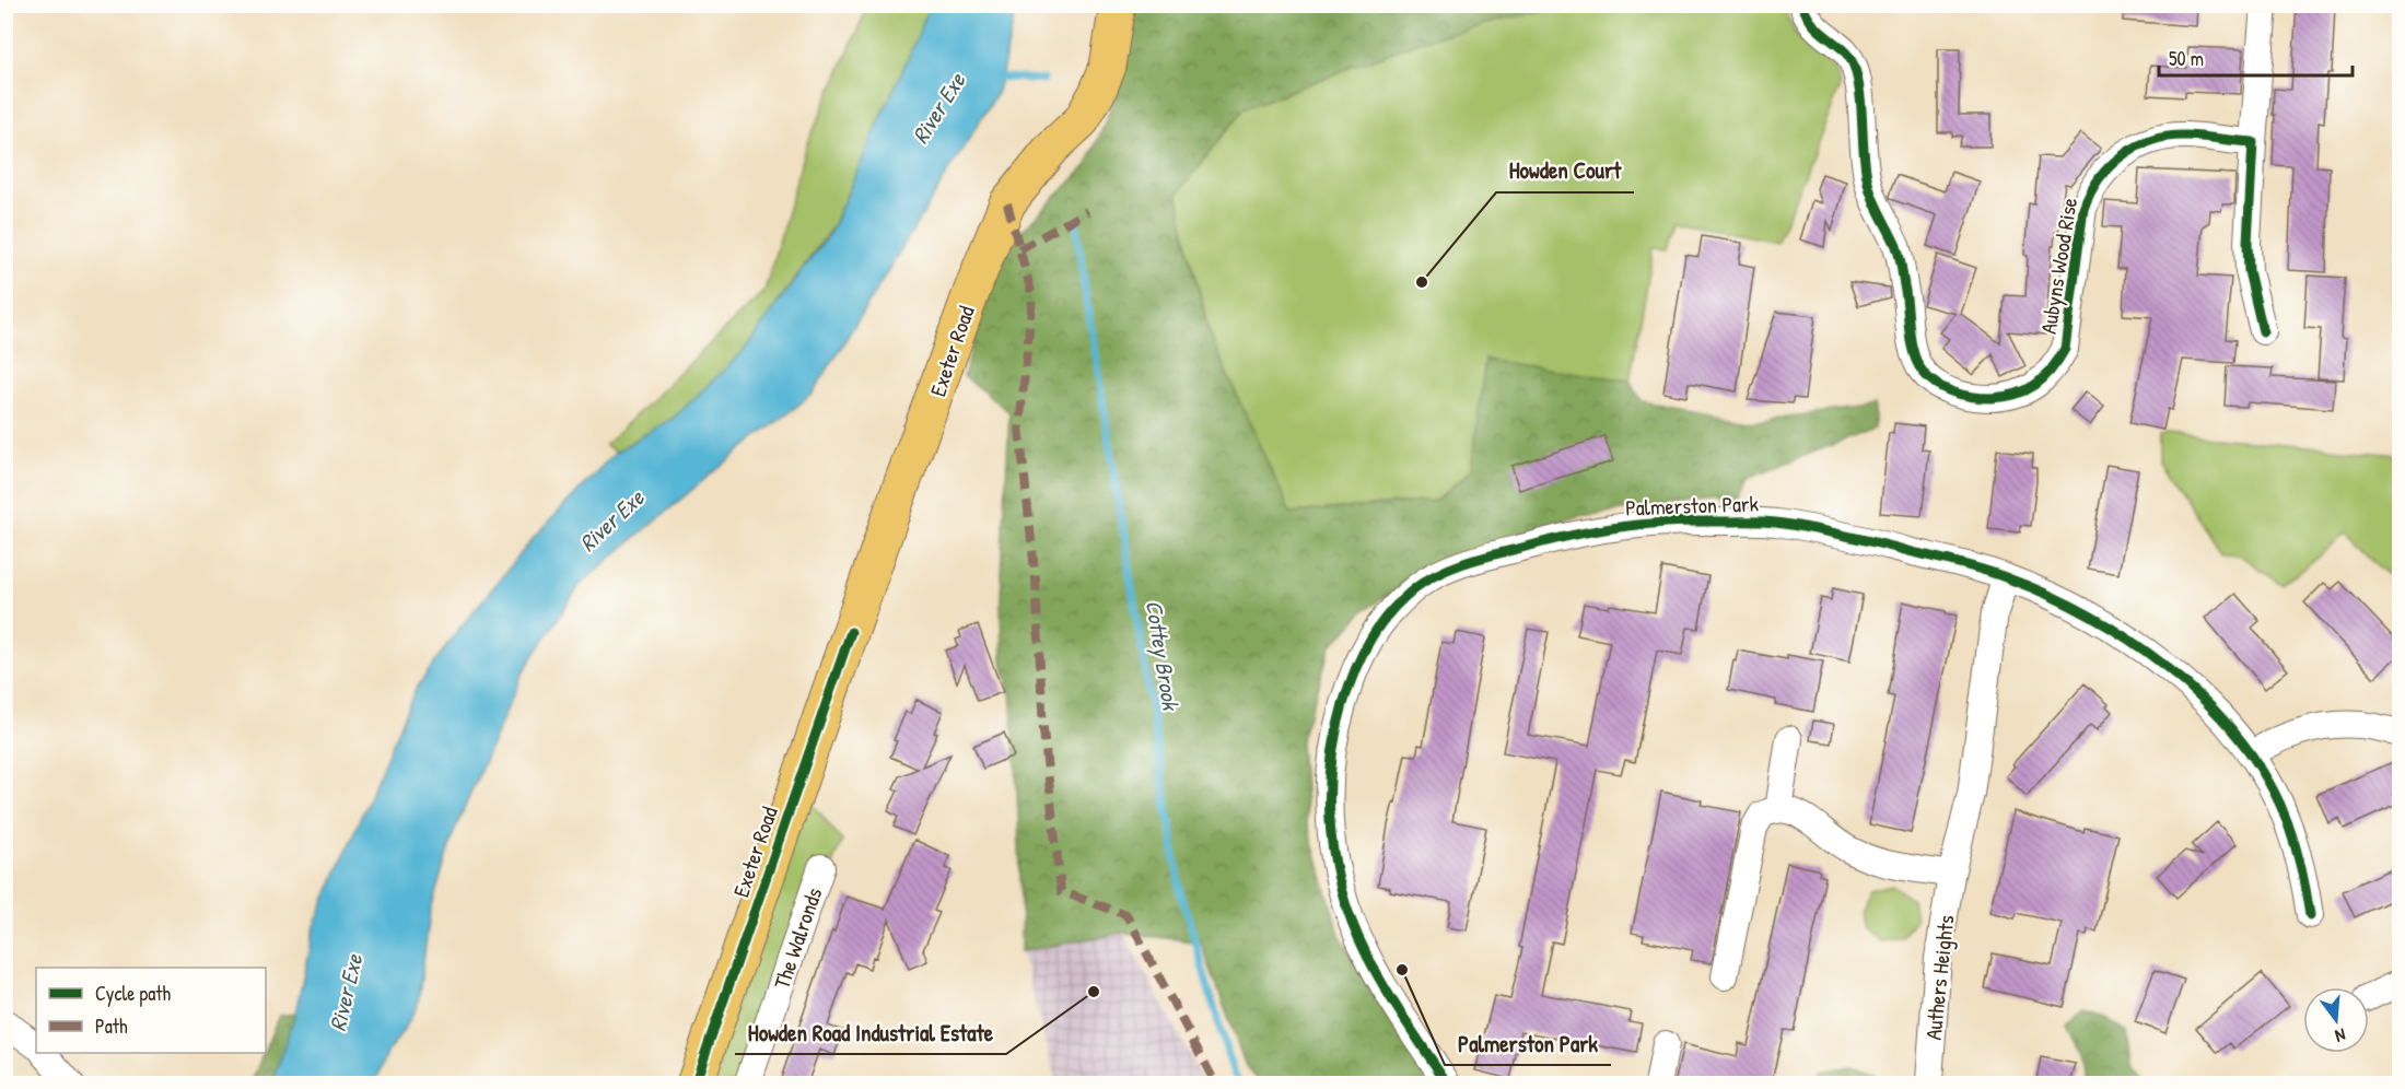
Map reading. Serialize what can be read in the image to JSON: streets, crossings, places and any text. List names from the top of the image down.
{
  "streets": {
    "main road": ["Exeter Road"],
    "street": [
      "Aubyns Wood Rise",
      "Palmerston Park",
      "The Walronds",
      "Authers Heights"
    ]
  },
  "crossings": [
    ["Palmerston Park", "Authers Heights"]
  ],
  "water": ["River Exe", "Cottey Brook"],
  "places": ["Howden Court", "Palmerston Park", "Howden Road Industrial Estate"],
  "legend": ["Cycle path", "Path"],
  "scale_bar": "50 m",
  "north": "bottom"
}
